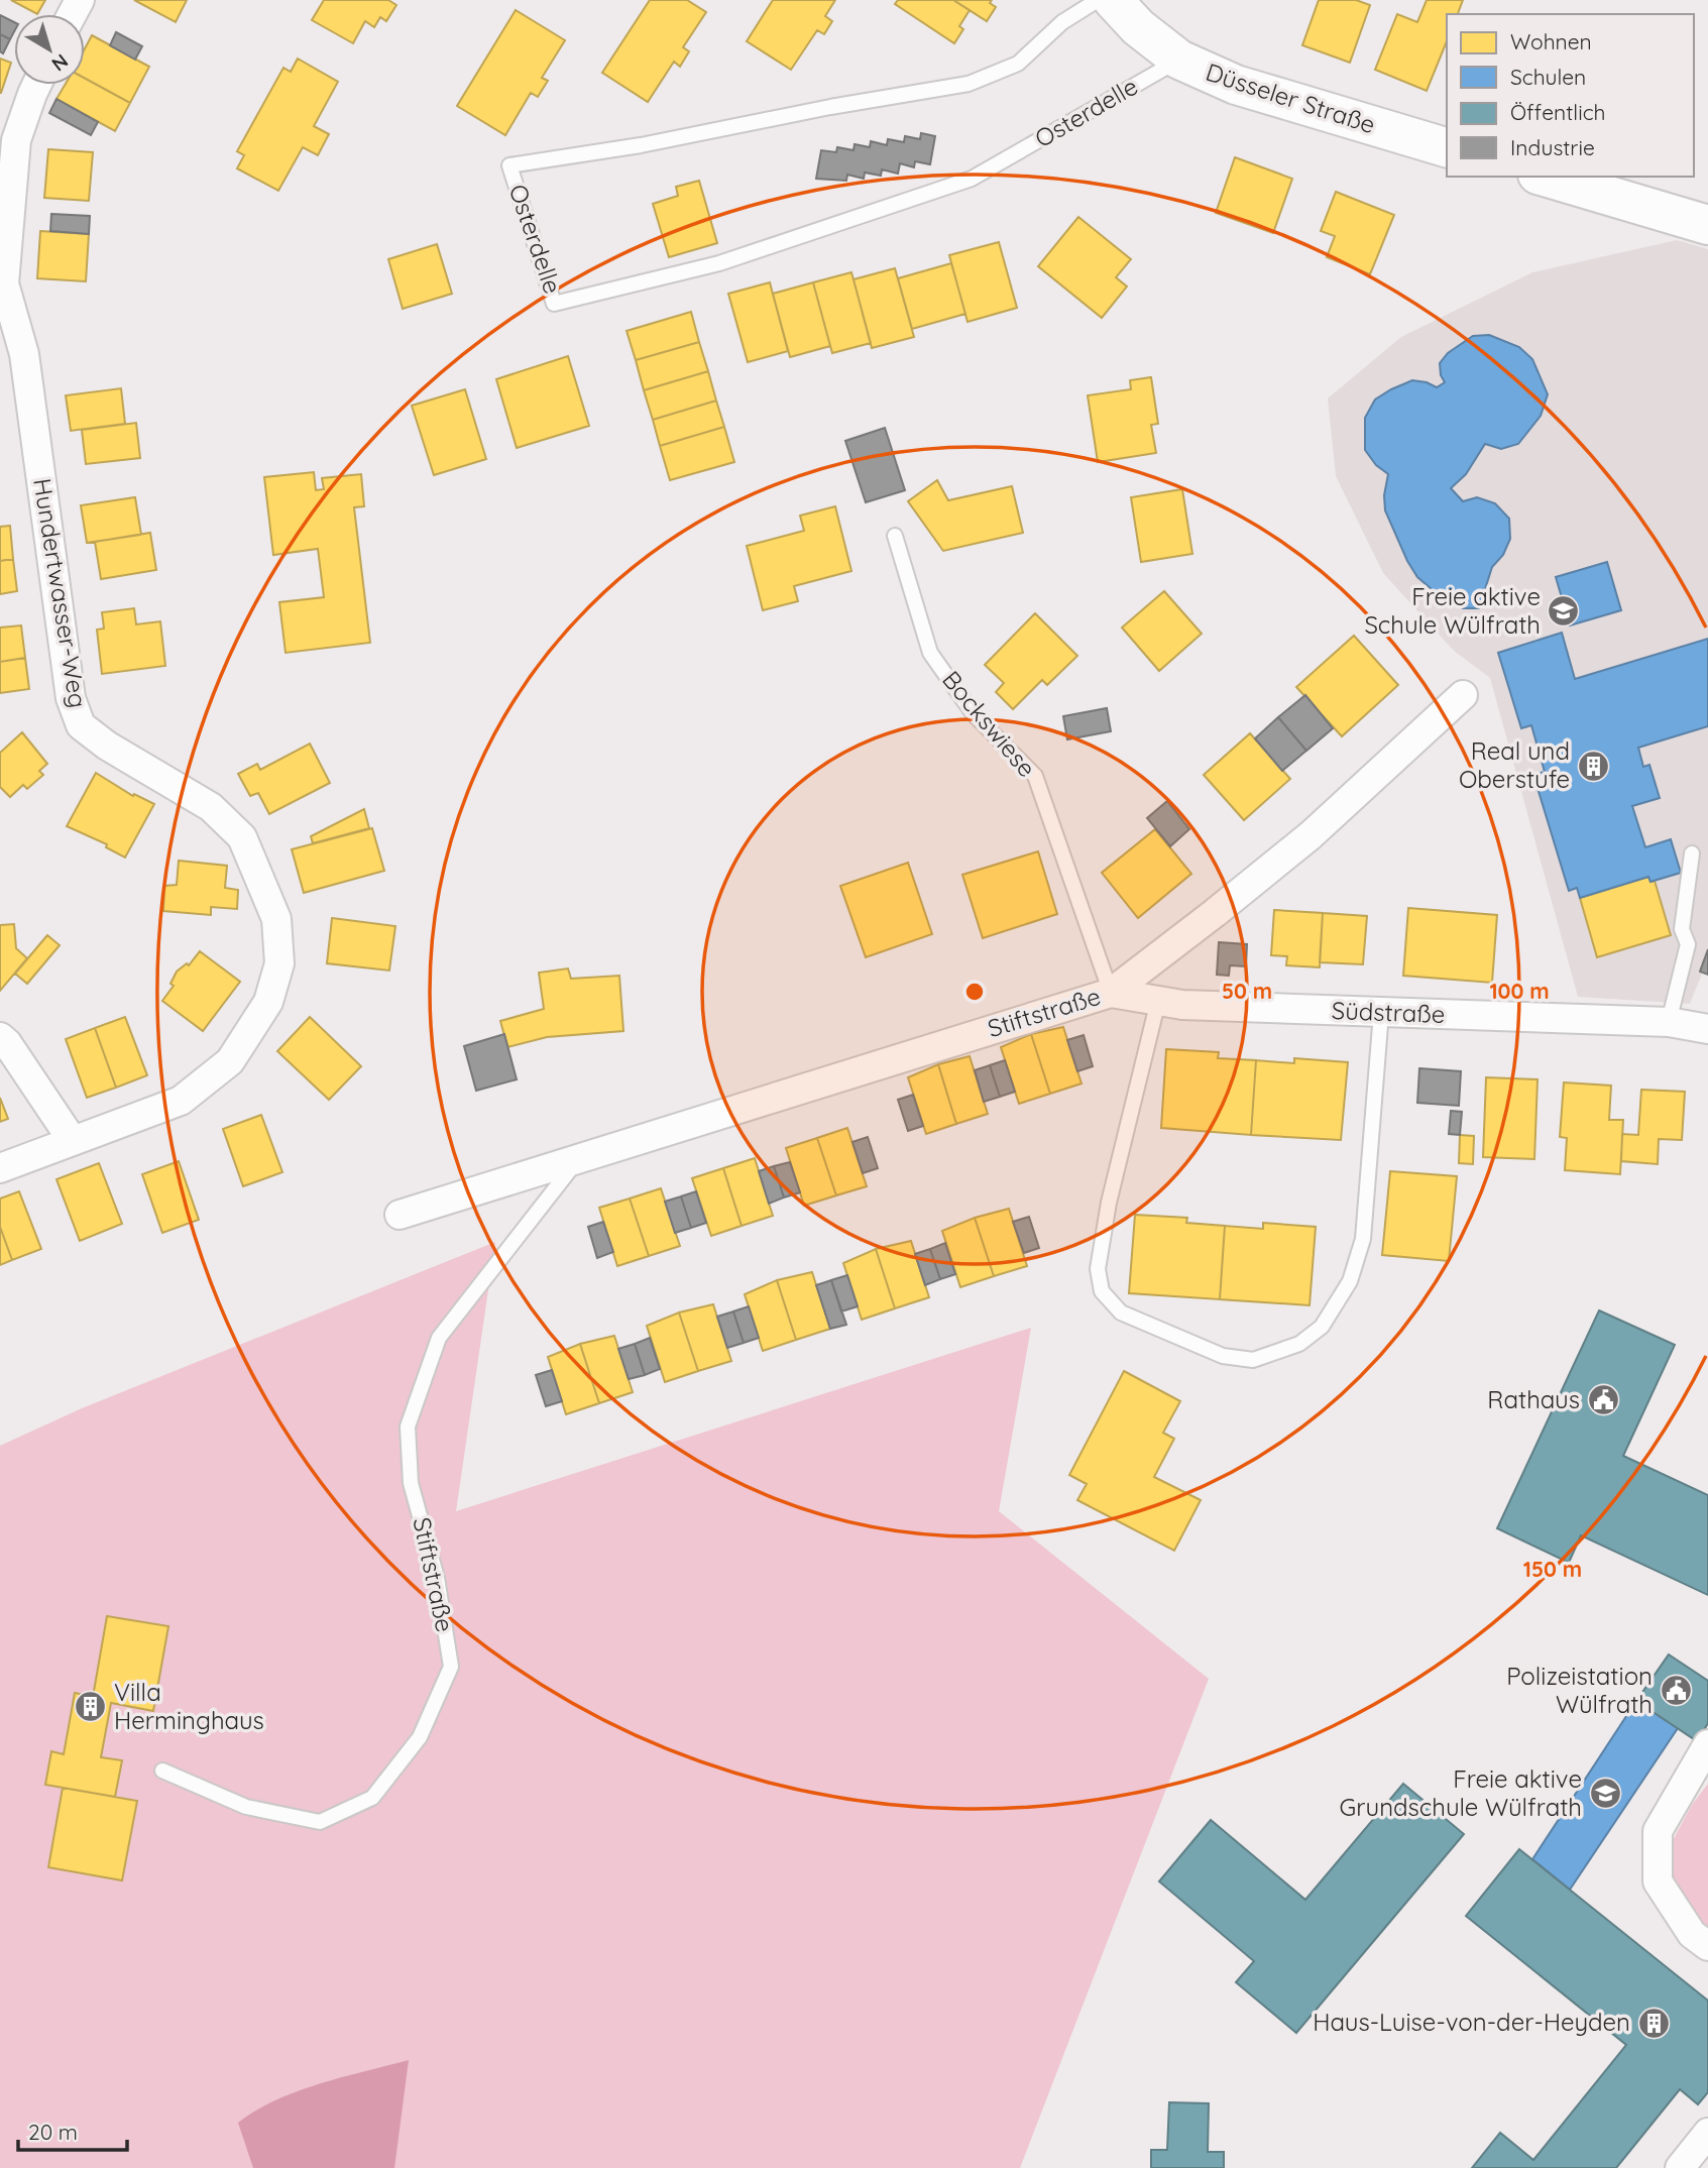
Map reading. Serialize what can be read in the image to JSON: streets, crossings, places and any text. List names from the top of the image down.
{
  "streets": {
    "main road": ["Düsseler Straße"],
    "street": ["Hundertwasser-Weg", "Stiftstraße", "Südstraße"],
    "lane": ["Osterdelle", "Bockswiese"]
  },
  "crossings": [
    ["Düsseler Straße", "Osterdelle"],
    ["Bockswiese", "Stiftstraße"],
    ["Bockswiese", "Südstraße"],
    ["Stiftstraße", "Südstraße"]
  ],
  "places": {
    "school or university": ["Freie aktive Schule Wülfrath", "Freie aktive Grundschule Wülfrath"],
    "building": ["Real und Oberstufe", "Villa Herminghaus", "Haus-Luise-von-der-Heyden"],
    "public building": ["Rathaus", "Polizeistation Wülfrath"]
  },
  "legend": [
    "Wohnen",
    "Schulen",
    "Öffentlich",
    "Industrie"
  ],
  "scale_bar": "20 m",
  "north": "bottom right",
  "rings": ["50 m", "100 m", "150 m"]
}
